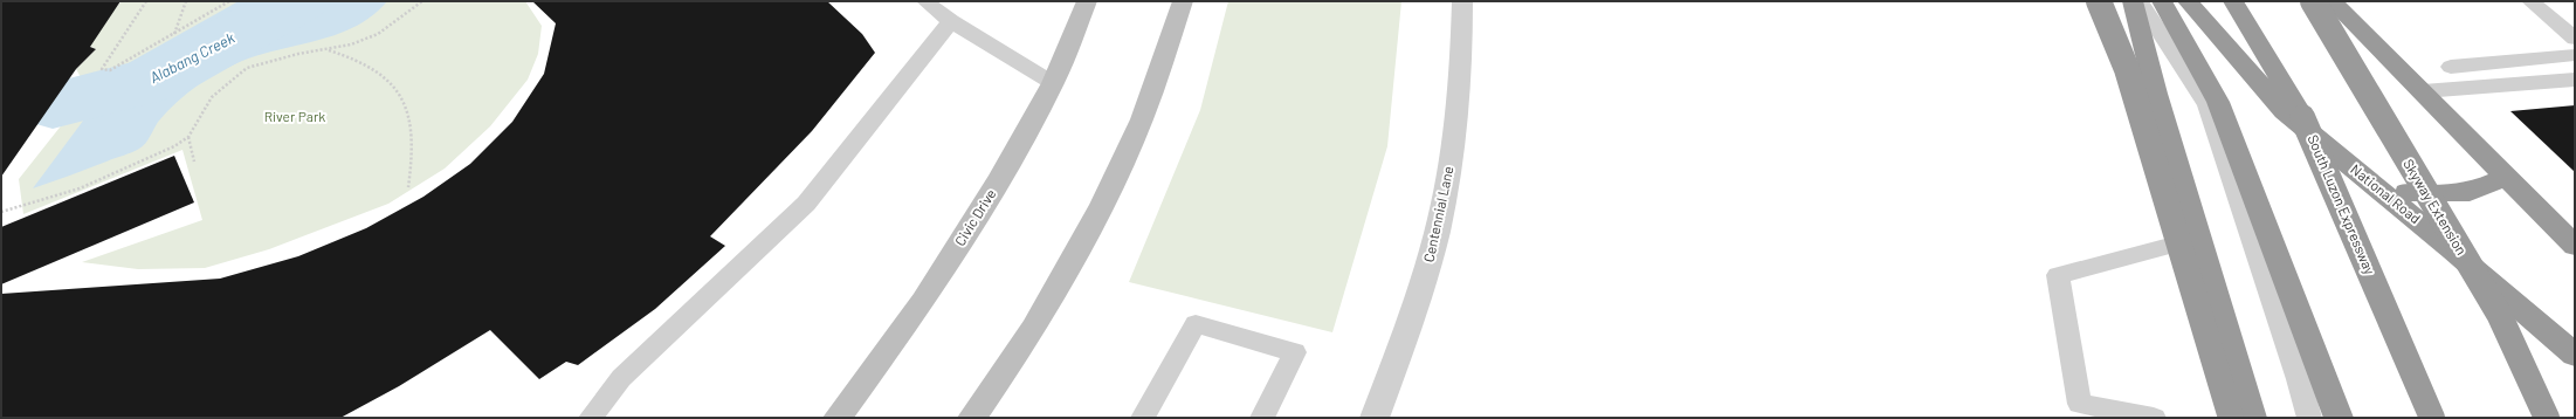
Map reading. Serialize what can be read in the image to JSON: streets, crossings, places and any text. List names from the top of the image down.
{
  "streets": {
    "highway": ["National Road", "South Luzon Expressway", "Skyway Extension"],
    "main road": ["Civic Drive"],
    "street": ["Centennial Lane"]
  },
  "water": ["Alabang Creek"],
  "parks": ["River Park"]
}
